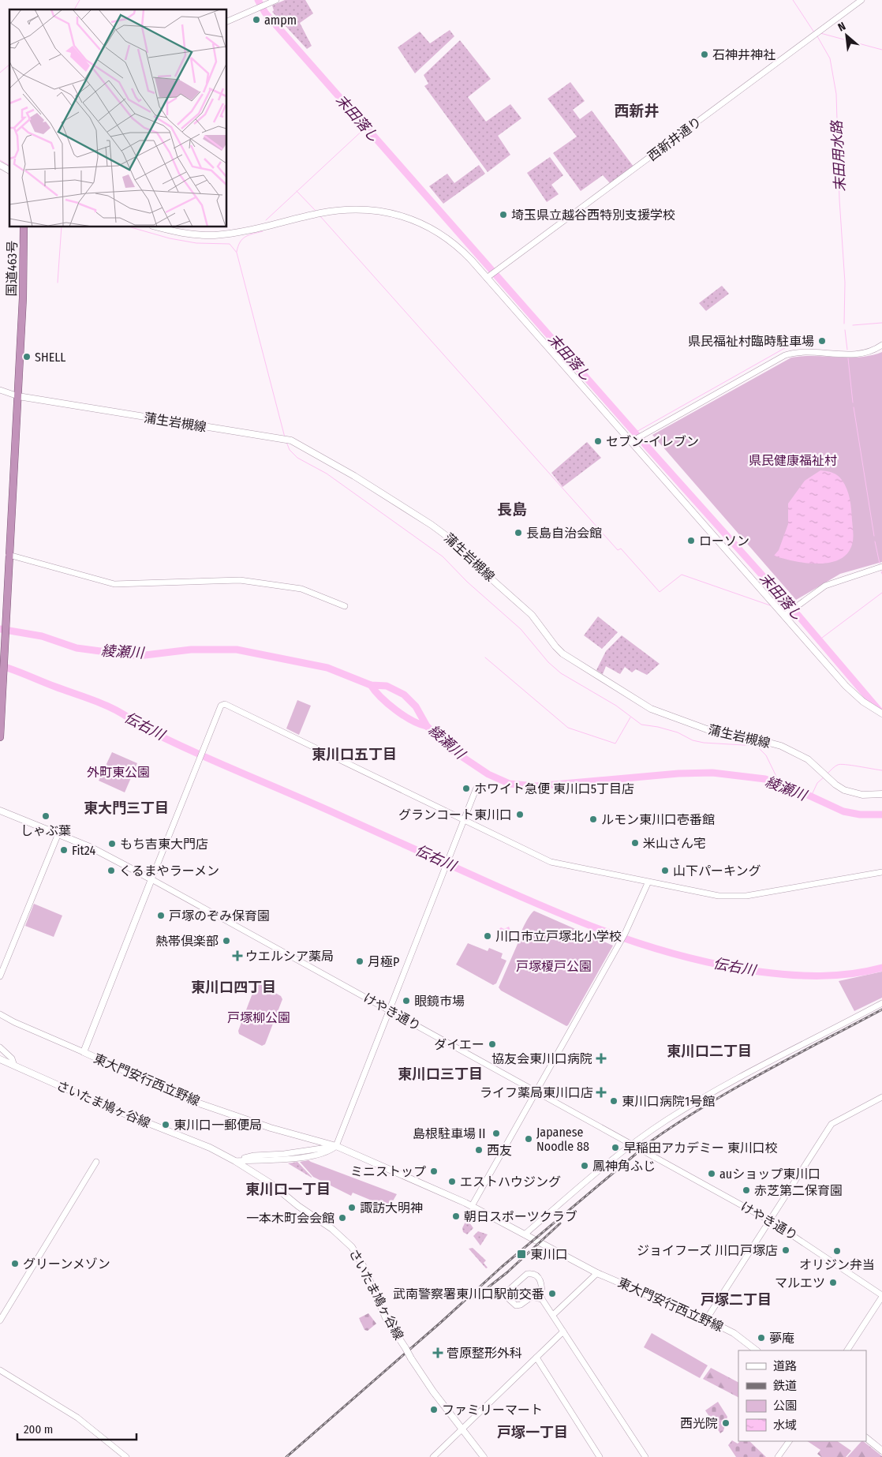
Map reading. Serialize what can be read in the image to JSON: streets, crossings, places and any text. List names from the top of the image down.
{
  "streets": {
    "highway": ["国道463号"],
    "main road": ["蒲生岩槻線", "東大門安行西立野線", "さいたま鳩ヶ谷線"],
    "street": ["西新井通り", "けやき通り"]
  },
  "crossings": [
    ["国道463号", "蒲生岩槻線"],
    ["けやき通り", "東大門安行西立野線"]
  ],
  "districts": [
    "西新井",
    "長島",
    "東川口五丁目",
    "東大門三丁目",
    "東川口四丁目",
    "東川口二丁目",
    "東川口三丁目",
    "東川口一丁目",
    "戸塚二丁目",
    "戸塚一丁目"
  ],
  "water": [
    "末田落し",
    "末田用水路",
    "綾瀬川",
    "伝右川"
  ],
  "parks": [
    "県民健康福祉村",
    "外町東公園",
    "戸塚榎戸公園",
    "戸塚柳公園"
  ],
  "places": {
    "other": [
      "ampm",
      "石神井神社",
      "埼玉県立越谷西特別支援学校",
      "県民福祉村臨時駐車場",
      "SHELL",
      "セブン-イレブン",
      "長島自治会館",
      "ローソン",
      "ホワイト急便 東川口5丁目店",
      "グランコート東川口",
      "しゃぶ葉",
      "ルモン東川口壱番館",
      "米山さん宅",
      "もち吉東大門店",
      "Fit24",
      "くるまやラーメン",
      "山下パーキング",
      "戸塚のぞみ保育園",
      "川口市立戸塚北小学校",
      "熱帯倶楽部",
      "月極P",
      "眼鏡市場",
      "ダイエー",
      "東川口病院1号館",
      "東川口一郵便局",
      "島根駐車場Ⅱ",
      "Japanese Noodle 88",
      "早稲田アカデミー 東川口校",
      "西友",
      "鳳神角ふじ",
      "ミニストップ",
      "auショップ東川口",
      "エストハウジング",
      "赤芝第二保育園",
      "諏訪大明神",
      "朝日スポーツクラブ",
      "一本木町会会館",
      "ジョイフーズ 川口戸塚店",
      "オリジン弁当",
      "グリーンメゾン",
      "マルエツ",
      "武南警察署東川口駅前交番",
      "夢庵",
      "ファミリーマート",
      "西光院"
    ],
    "health": [
      "ウエルシア薬局",
      "協友会東川口病院",
      "ライフ薬局東川口店",
      "菅原整形外科"
    ],
    "transit": ["東川口"]
  },
  "legend": [
    "道路",
    "鉄道",
    "公園",
    "水域"
  ],
  "scale_bar": "200 m",
  "north": "top left"
}
